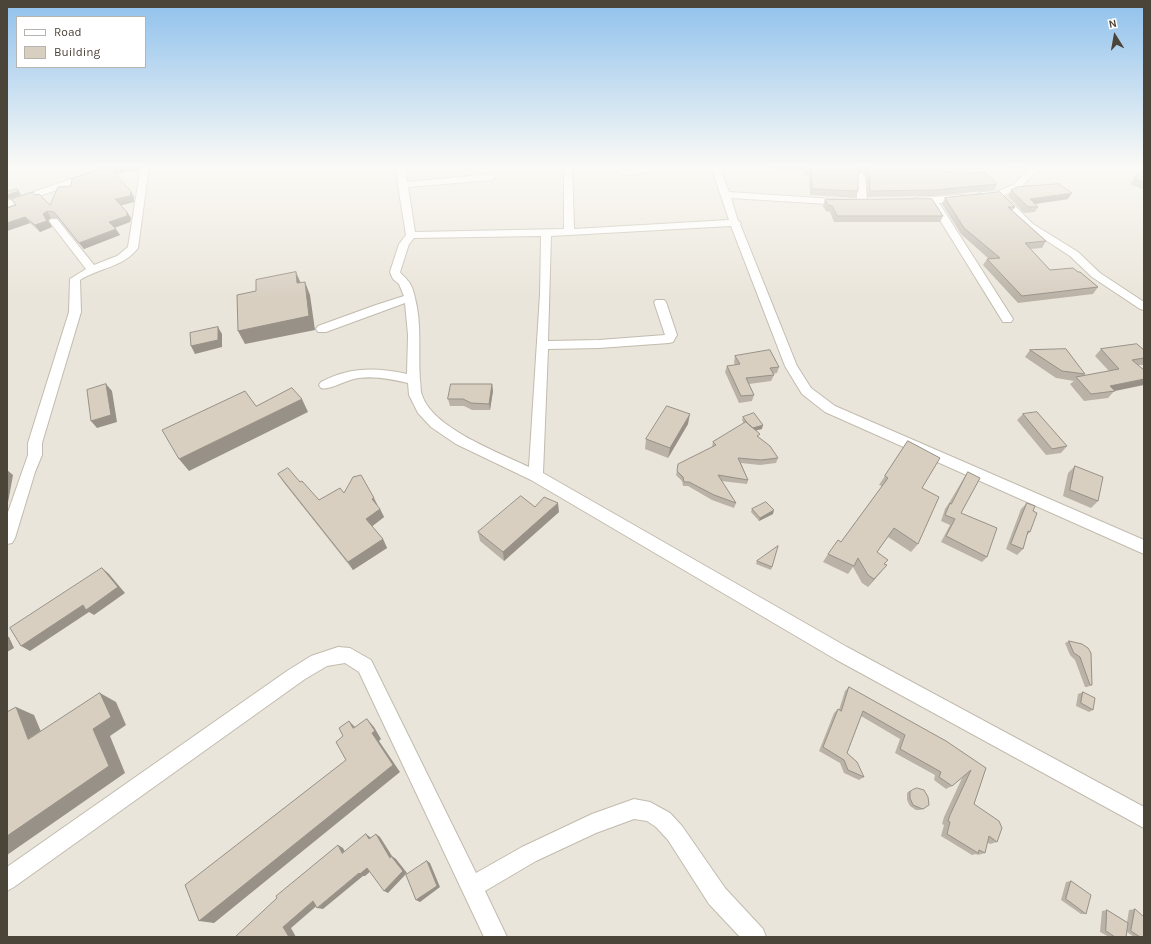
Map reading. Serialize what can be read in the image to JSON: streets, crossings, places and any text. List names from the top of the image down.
{
  "legend": ["Road", "Building"],
  "north": "top"
}
